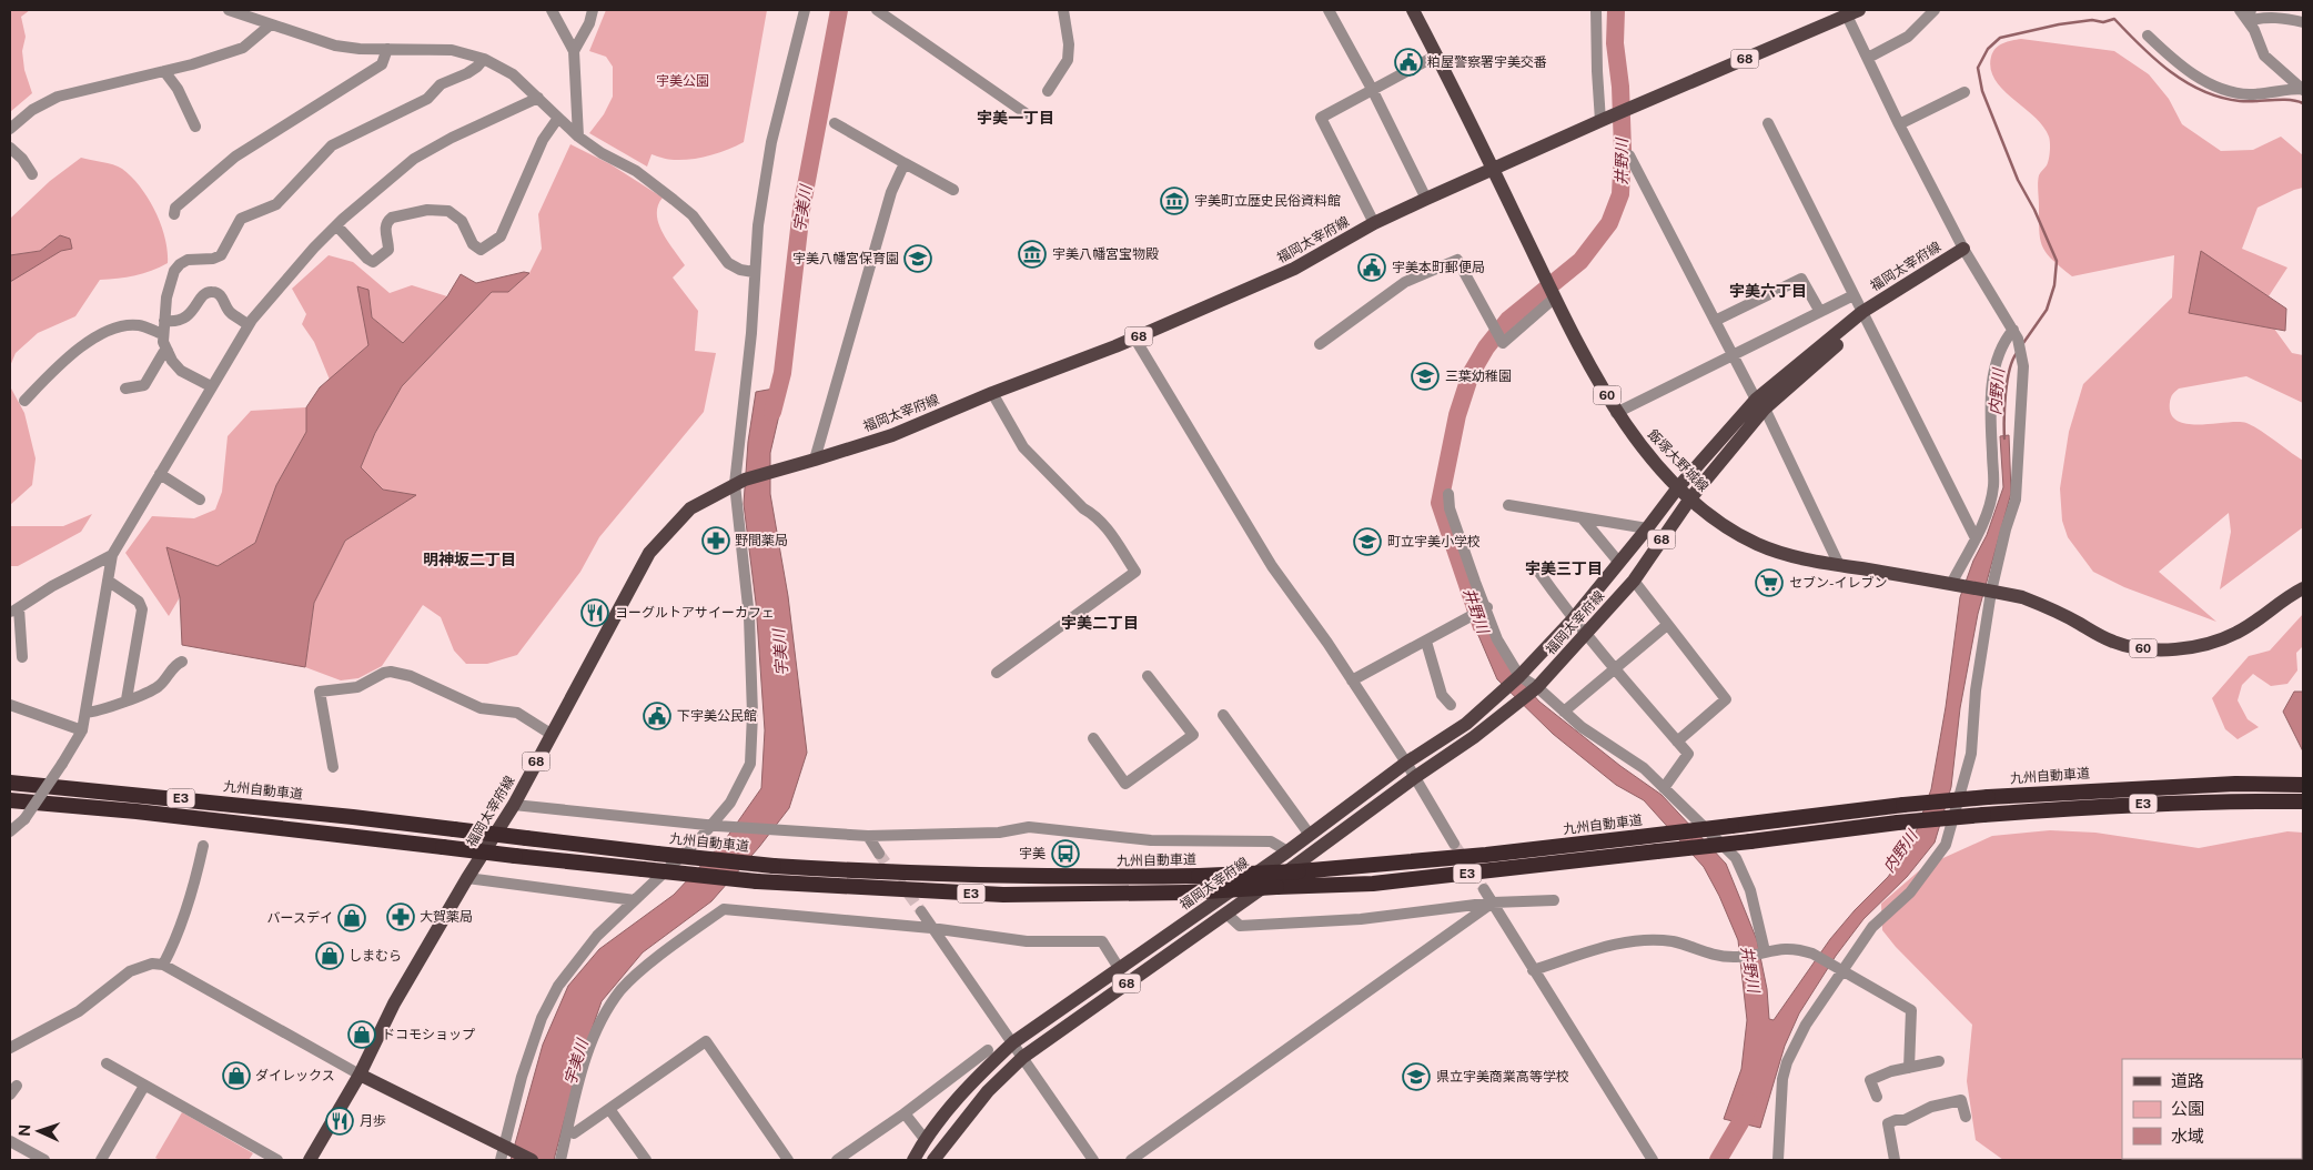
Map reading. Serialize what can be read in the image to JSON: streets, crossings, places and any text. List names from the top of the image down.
{
  "streets": {
    "highway": ["九州自動車道", "E3"],
    "main road": [
      "68",
      "福岡太宰府線",
      "60",
      "飯塚大野城線"
    ]
  },
  "crossings": [
    ["福岡太宰府線", "飯塚大野城線"]
  ],
  "districts": [
    "宇美一丁目",
    "宇美六丁目",
    "明神坂二丁目",
    "宇美三丁目",
    "宇美二丁目"
  ],
  "water": ["井野川", "宇美川", "内野川"],
  "parks": ["宇美公園"],
  "places": {
    "public building": ["粕屋警察署宇美交番", "宇美本町郵便局", "下宇美公民館"],
    "museum": ["宇美町立歴史民俗資料館", "宇美八幡宮宝物殿"],
    "school or university": [
      "宇美八幡宮保育園",
      "三葉幼稚園",
      "町立宇美小学校",
      "県立宇美商業高等学校"
    ],
    "pharmacy": ["野間薬局", "大賀薬局"],
    "supermarket": ["セブン-イレブン"],
    "restaurant": ["ヨーグルトアサイーカフェ", "月歩"],
    "bus stop": ["宇美"],
    "shop": [
      "バースデイ",
      "しまむら",
      "ドコモショップ",
      "ダイレックス"
    ]
  },
  "legend": ["道路", "公園", "水域"],
  "north": "left"
}
